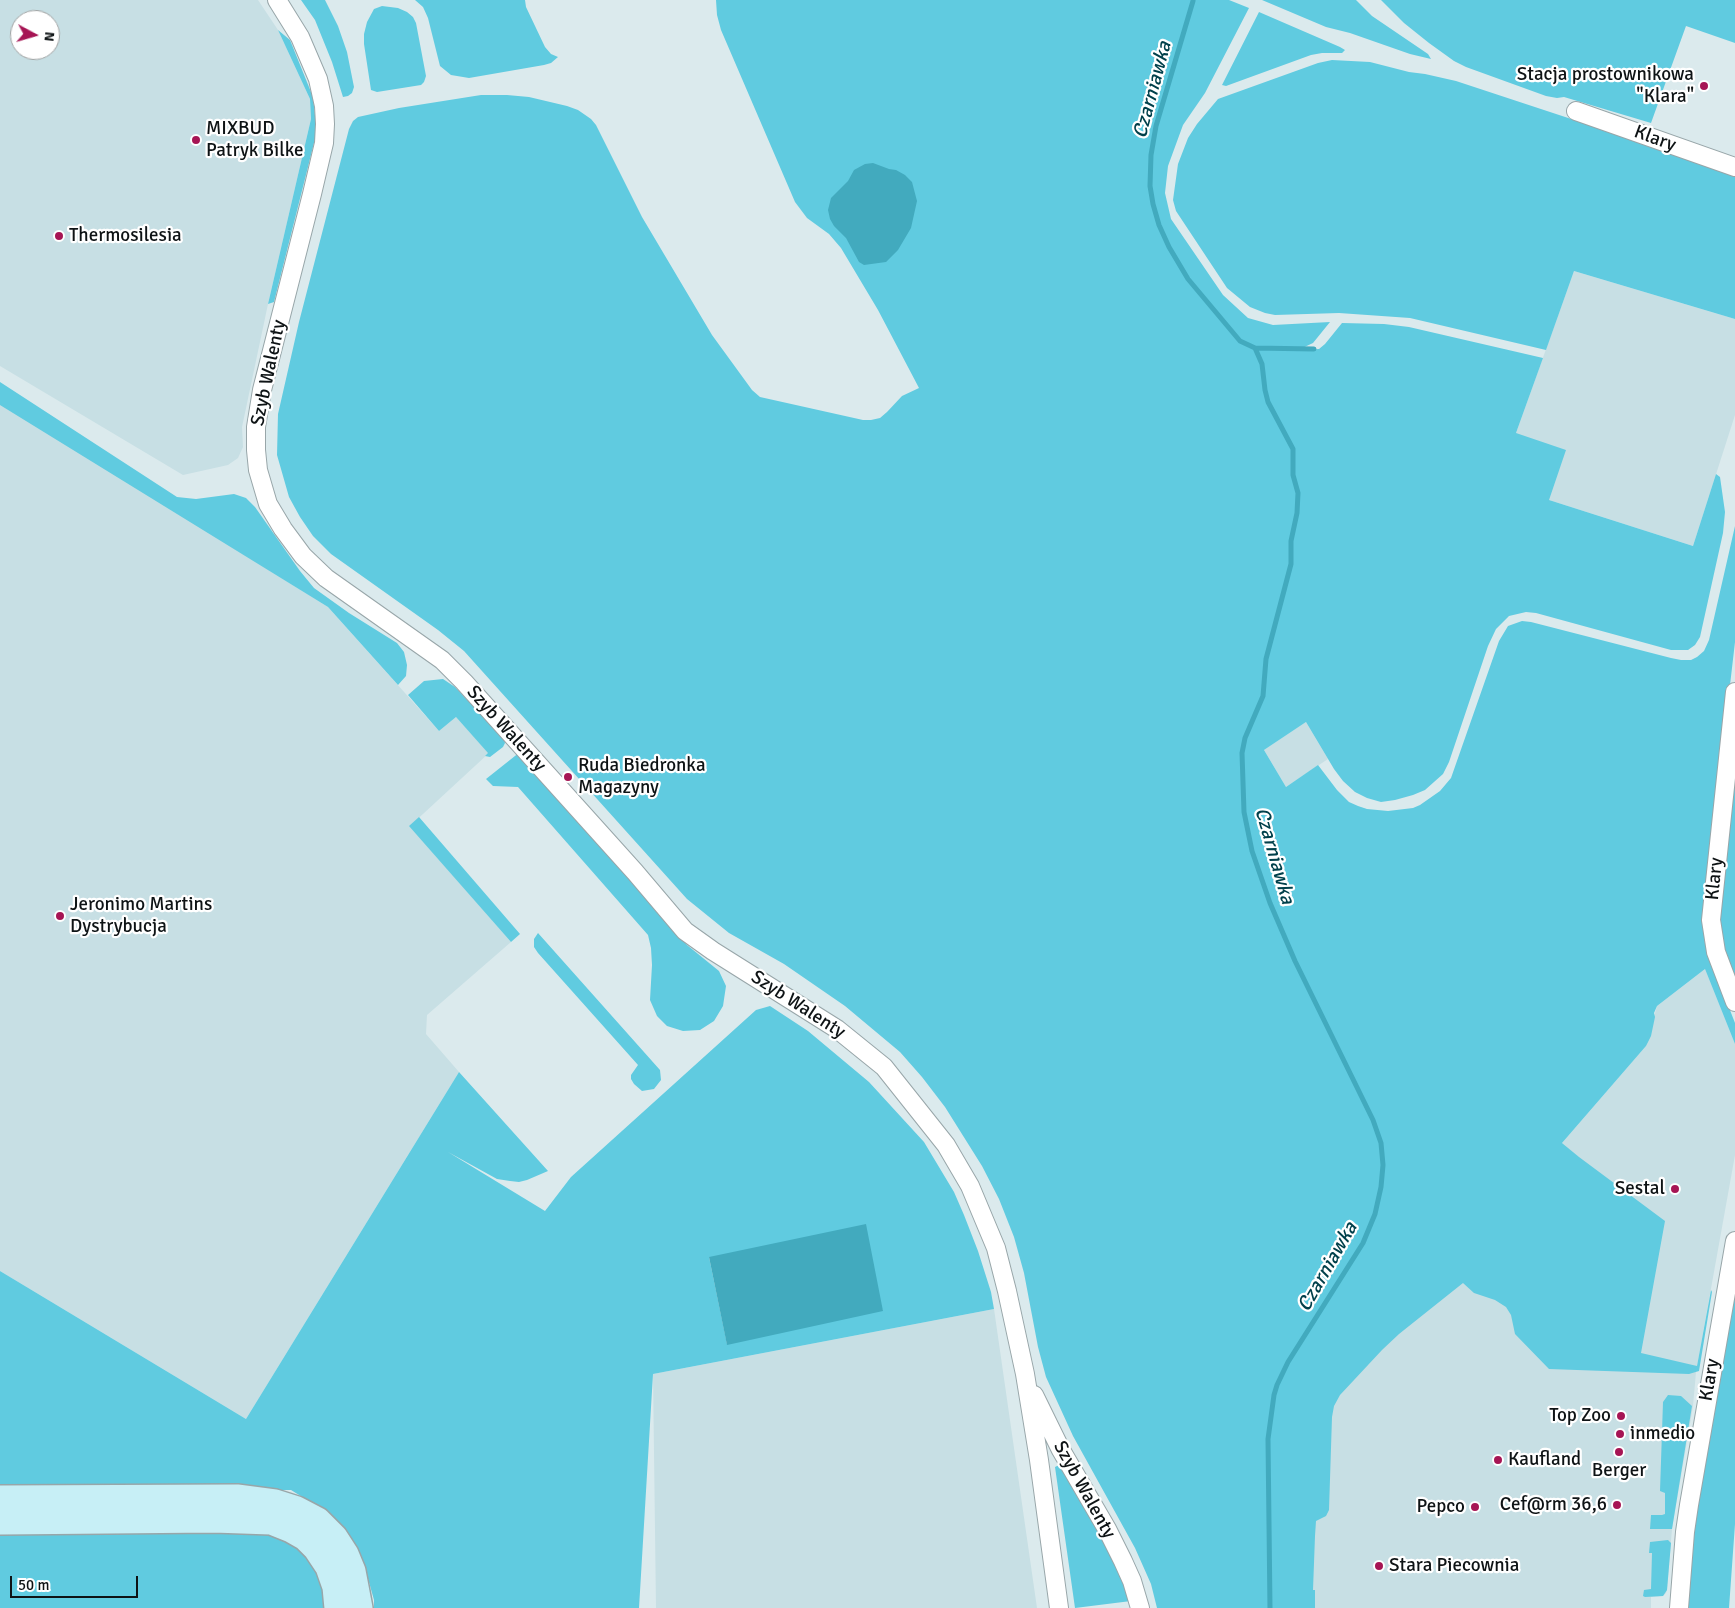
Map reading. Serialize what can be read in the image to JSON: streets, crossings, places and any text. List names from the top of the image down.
{
  "streets": {
    "street": ["Klary", "Szyb Walenty"]
  },
  "water": ["Czarniawka"],
  "places": [
    "Stacja prostownikowa \"Klara\"",
    "MIXBUD Patryk Bilke",
    "Thermosilesia",
    "Ruda Biedronka Magazyny",
    "Jeronimo Martins Dystrybucja",
    "Sestal",
    "Top Zoo",
    "inmedio",
    "Berger",
    "Kaufland",
    "Cef@rm 36,6",
    "Pepco",
    "Stara Piecownia"
  ],
  "scale_bar": "50 m",
  "north": "right"
}
